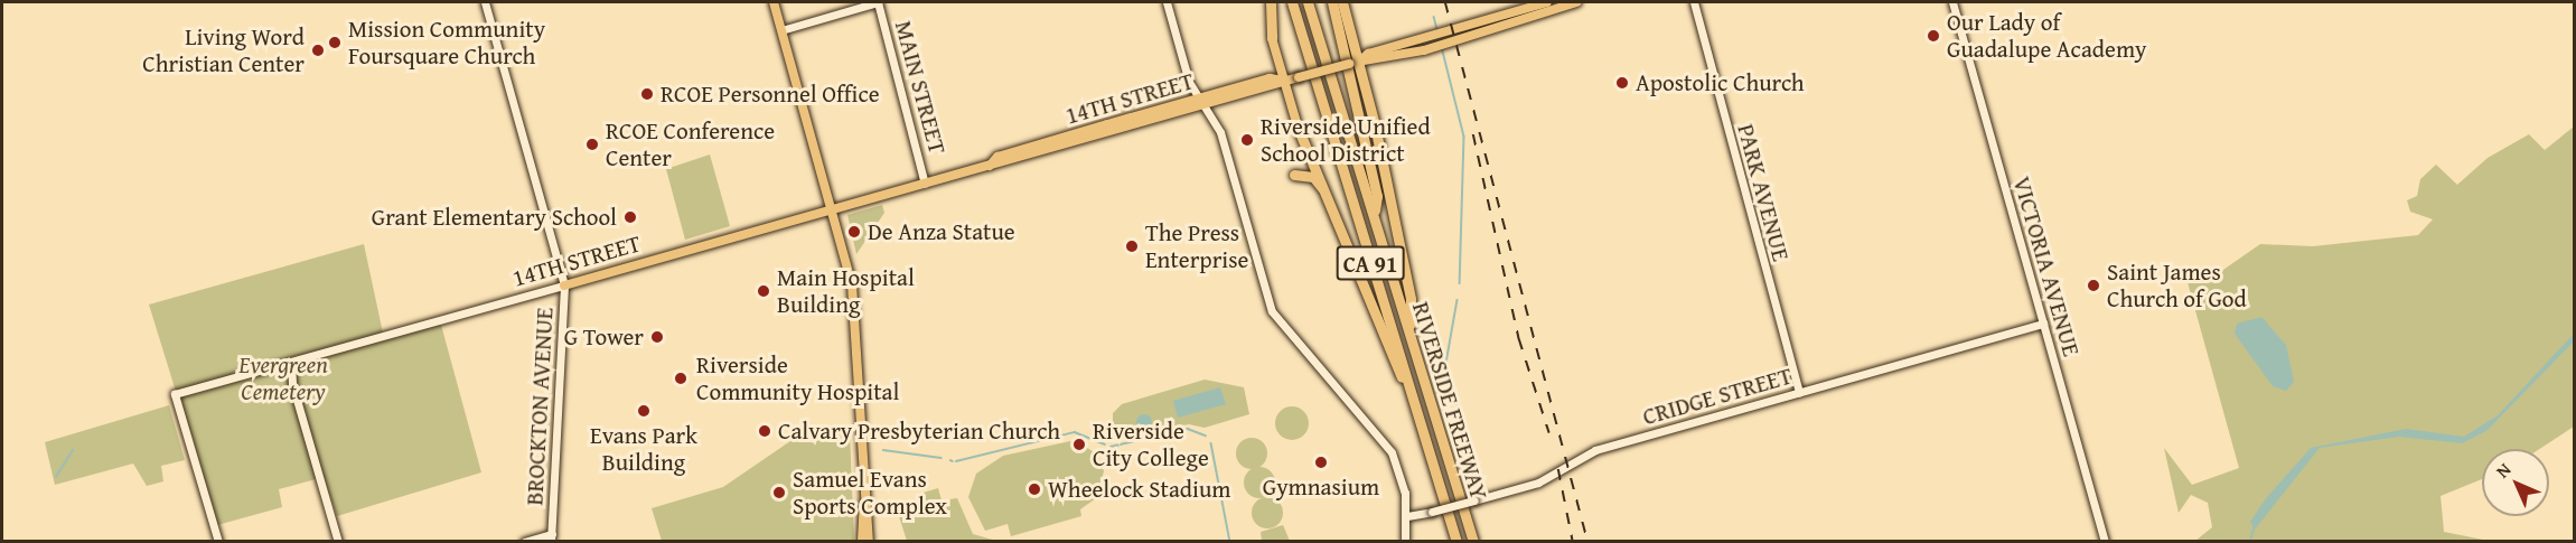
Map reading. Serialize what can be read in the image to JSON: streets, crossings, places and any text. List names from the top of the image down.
{
  "streets": {
    "highway": ["CA 91", "RIVERSIDE FREEWAY"],
    "main road": ["14TH STREET"],
    "street": [
      "MAIN STREET",
      "PARK AVENUE",
      "VICTORIA AVENUE",
      "CRIDGE STREET",
      "BROCKTON AVENUE"
    ]
  },
  "crossings": [
    ["MAIN STREET", "14TH STREET"],
    ["14TH STREET", "BROCKTON AVENUE"],
    ["PARK AVENUE", "CRIDGE STREET"],
    ["VICTORIA AVENUE", "CRIDGE STREET"]
  ],
  "parks": ["Evergreen Cemetery"],
  "places": [
    "Our Lady of Guadalupe Academy",
    "Mission Community Foursquare Church",
    "Living Word Christian Center",
    "Apostolic Church",
    "RCOE Personnel Office",
    "Riverside Unified School District",
    "RCOE Conference Center",
    "Grant Elementary School",
    "De Anza Statue",
    "The Press Enterprise",
    "Saint James Church of God",
    "Main Hospital Building",
    "G Tower",
    "Riverside Community Hospital",
    "Evans Park Building",
    "Calvary Presbyterian Church",
    "Riverside City College",
    "Gymnasium",
    "Wheelock Stadium",
    "Samuel Evans Sports Complex"
  ],
  "north": "top left"
}
